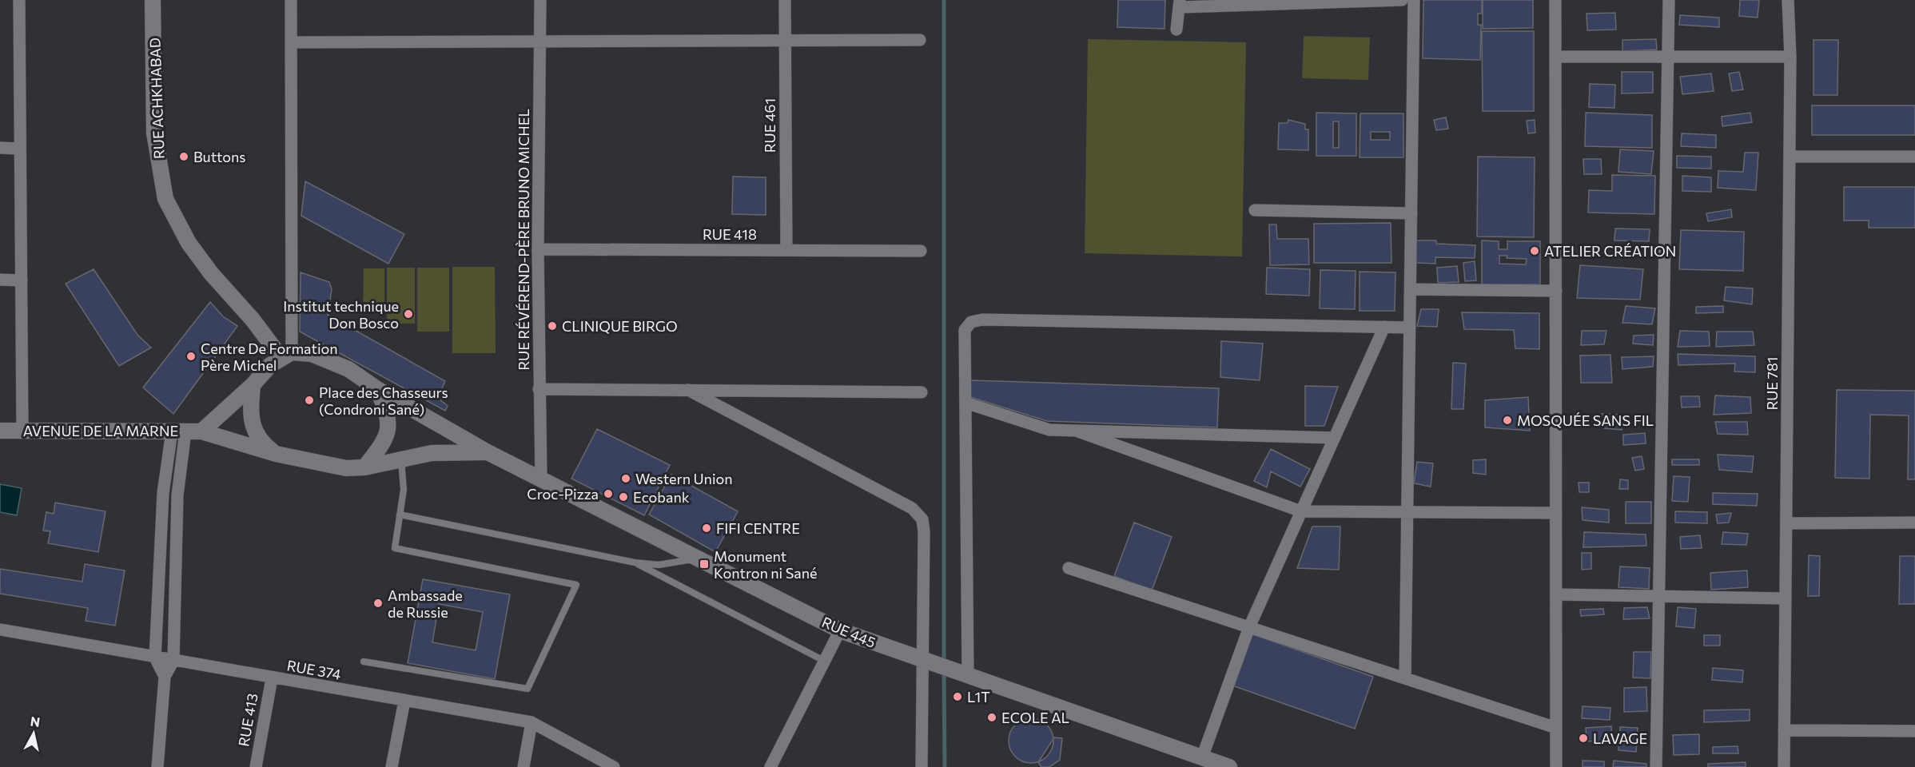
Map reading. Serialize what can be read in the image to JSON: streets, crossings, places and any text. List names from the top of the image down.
{
  "streets": {
    "street": [
      "RUE ACHKHABAD",
      "RUE 461",
      "RUE 418",
      "RUE RÉVÉREND-PÈRE BRUNO MICHEL",
      "RUE 781",
      "AVENUE DE LA MARNE",
      "RUE 445",
      "RUE 374",
      "RUE 413"
    ]
  },
  "crossings": [
    ["RUE ACHKHABAD", "AVENUE DE LA MARNE"],
    ["RUE ACHKHABAD", "RUE 445"],
    ["RUE 461", "RUE 418"],
    ["RUE 418", "RUE RÉVÉREND-PÈRE BRUNO MICHEL"],
    ["RUE RÉVÉREND-PÈRE BRUNO MICHEL", "RUE 445"],
    ["AVENUE DE LA MARNE", "RUE 445"],
    ["RUE 374", "RUE 413"]
  ],
  "places": {
    "other": [
      "Buttons",
      "ATELIER CRÉATION",
      "Institut technique Don Bosco",
      "CLINIQUE BIRGO",
      "Centre De Formation Père Michel",
      "Place des Chasseurs (Condroni Sané)",
      "MOSQUÉE SANS FIL",
      "Western Union",
      "Croc-Pizza",
      "Ecobank",
      "FIFI CENTRE",
      "Ambassade de Russie",
      "L1T",
      "ECOLE AL",
      "LAVAGE"
    ],
    "transit": ["Monument Kontron ni Sané"]
  },
  "north": "top"
}
